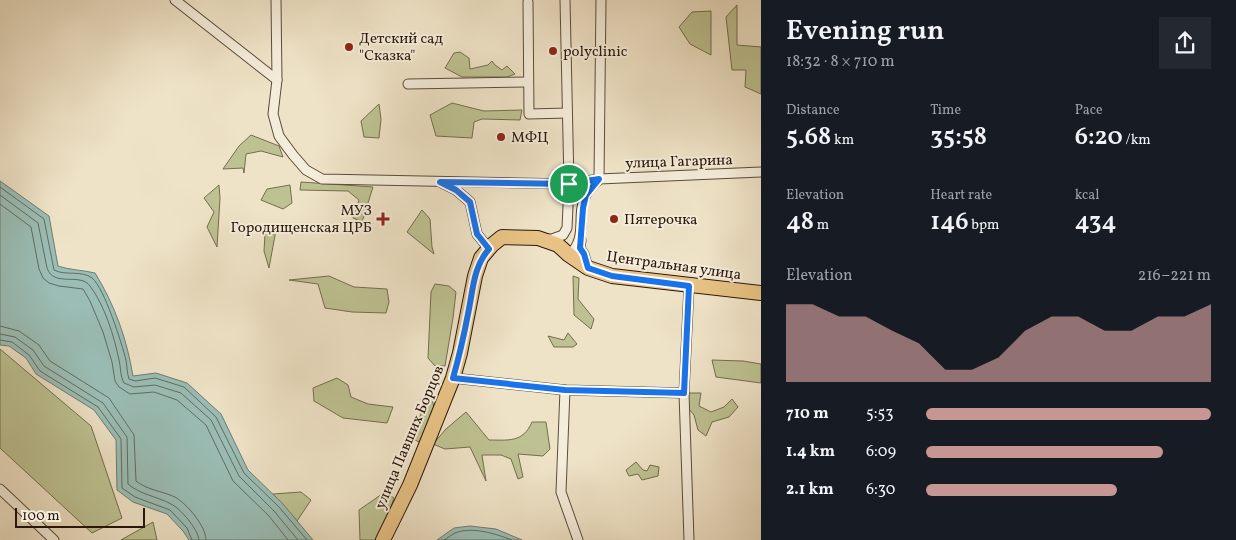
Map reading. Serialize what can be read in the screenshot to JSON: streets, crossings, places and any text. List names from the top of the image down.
{
  "streets": {
    "main road": ["Центральная улица", "улица Павших Борцов"],
    "street": ["улица Гагарина"]
  },
  "crossings": [
    ["Центральная улица", "улица Павших Борцов"]
  ],
  "places": {
    "other": [
      "Детский сад \"Сказка\"",
      "polyclinic",
      "МФЦ",
      "Пятерочка"
    ],
    "health": ["МУЗ Городищенская ЦРБ"]
  },
  "scale_bar": "100 m",
  "page": {
    "heading": ["Evening run", "18:32 · 8 × 710 m"],
    "stats": [
      ["Distance", "5.68 km"],
      ["Time", "35:58"],
      ["Pace", "6:20 /km"],
      ["Elevation", "48 m"],
      ["Heart rate", "146 bpm"],
      ["kcal", "434"]
    ],
    "chart": ["Elevation", "216–221 m"],
    "list": [
      {
        "name": "710 m",
        "note": "5:53"
      },
      {
        "name": "1.4 km",
        "note": "6:09"
      },
      {
        "name": "2.1 km",
        "note": "6:30"
      }
    ],
    "scale": "100 m"
  }
}
